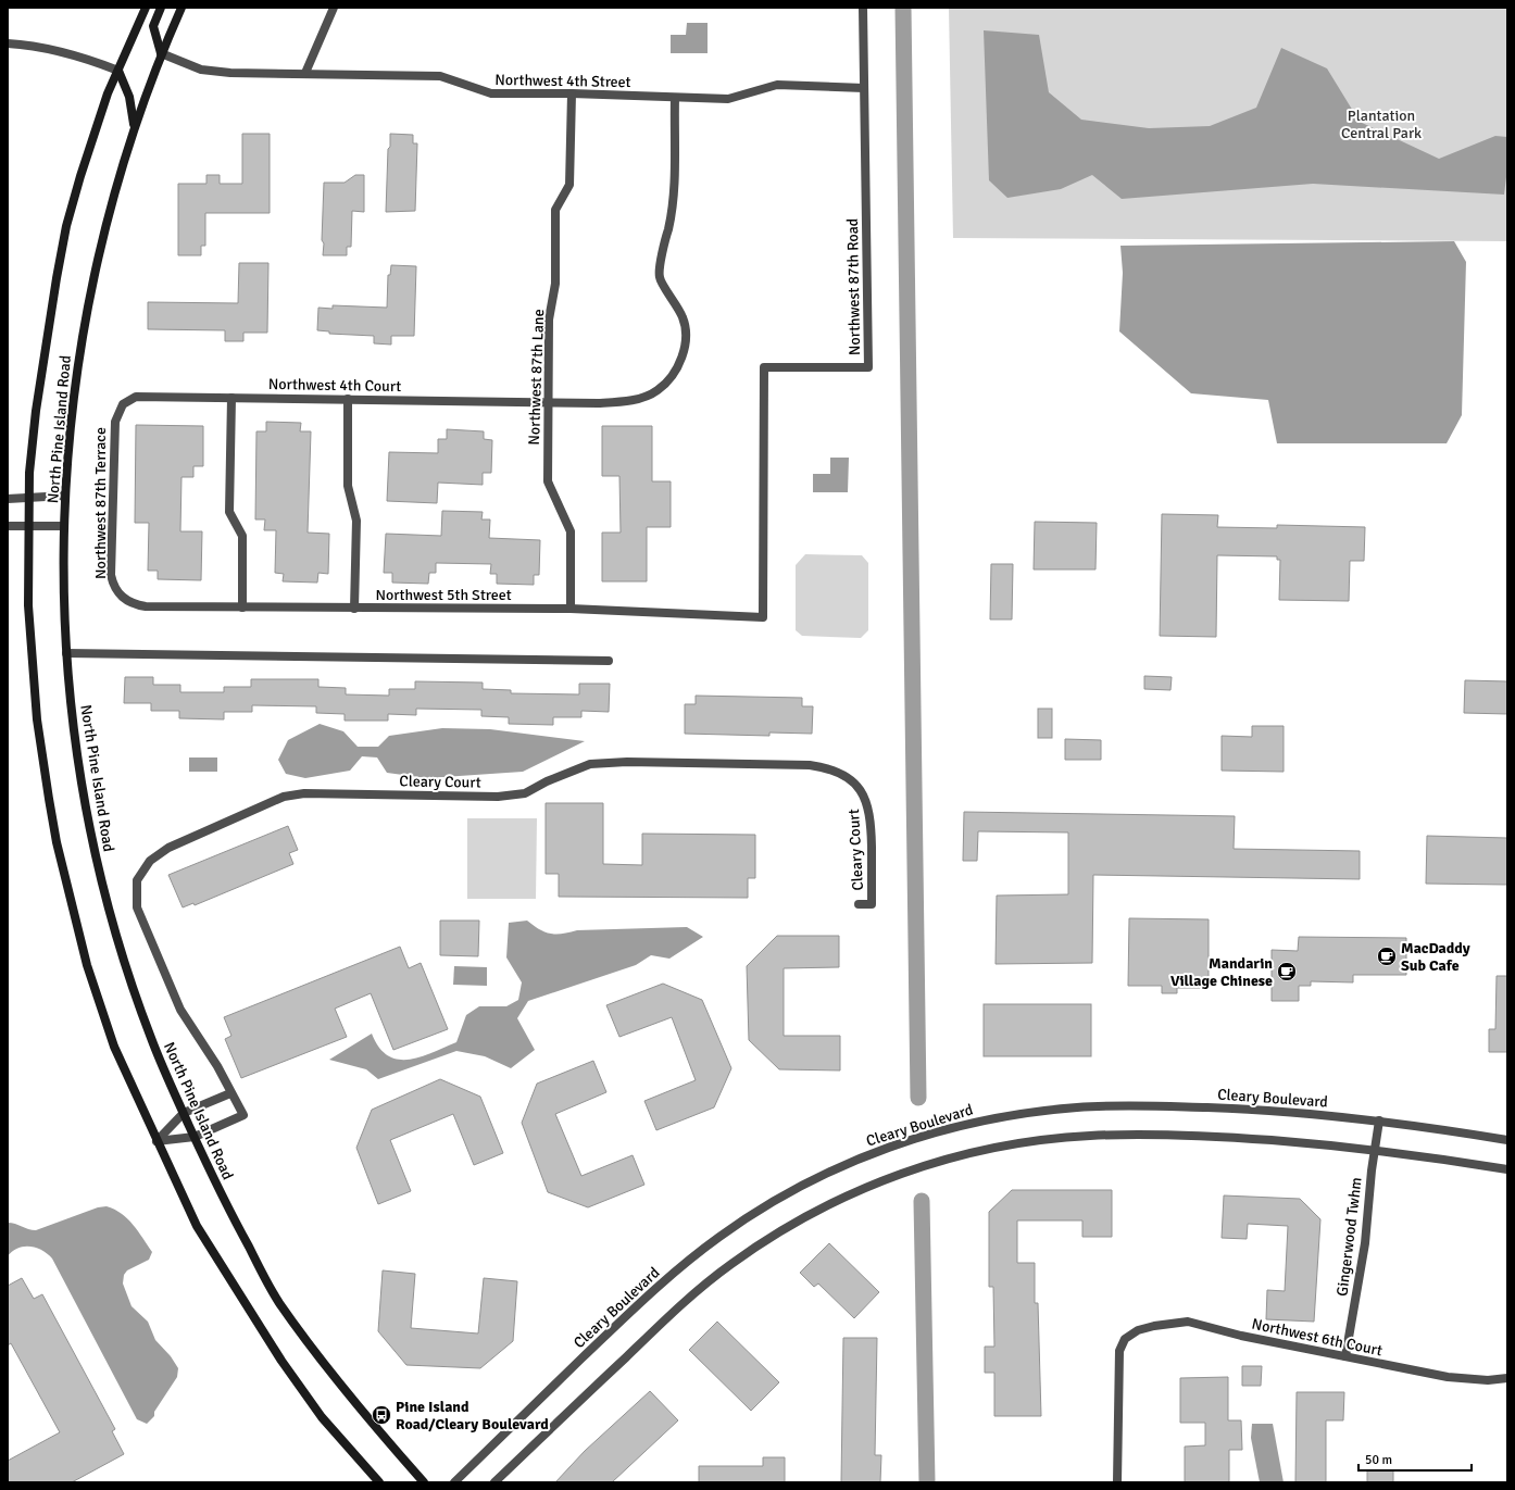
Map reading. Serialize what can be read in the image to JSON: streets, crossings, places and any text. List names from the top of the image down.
{
  "streets": {
    "main road": ["North Pine Island Road"],
    "street": [
      "Northwest 4th Street",
      "Northwest 87th Road",
      "Northwest 87th Lane",
      "Northwest 4th Court",
      "Northwest 87th Terrace",
      "Northwest 5th Street",
      "Cleary Court",
      "Cleary Boulevard",
      "Gingerwood Twhm",
      "Northwest 6th Court"
    ]
  },
  "crossings": [
    ["Northwest 4th Street", "Northwest 87th Road"],
    ["Northwest 4th Street", "Northwest 87th Lane"],
    ["Northwest 4th Street", "Northwest 4th Court"],
    ["Northwest 4th Street", "North Pine Island Road"],
    ["Northwest 87th Road", "Northwest 5th Street"],
    ["Northwest 87th Lane", "Northwest 4th Court"],
    ["Northwest 87th Lane", "Northwest 5th Street"],
    ["Northwest 4th Court", "Northwest 87th Terrace"],
    ["North Pine Island Road", "Cleary Court"],
    ["Northwest 87th Terrace", "Northwest 5th Street"],
    ["Cleary Boulevard", "Gingerwood Twhm"],
    ["Gingerwood Twhm", "Northwest 6th Court"]
  ],
  "parks": ["Plantation Central Park"],
  "places": {
    "cafe": ["MacDaddy Sub Cafe", "Mandarin Village Chinese"],
    "bus stop": ["Pine Island Road/Cleary Boulevard"]
  },
  "scale_bar": "50 m"
}
